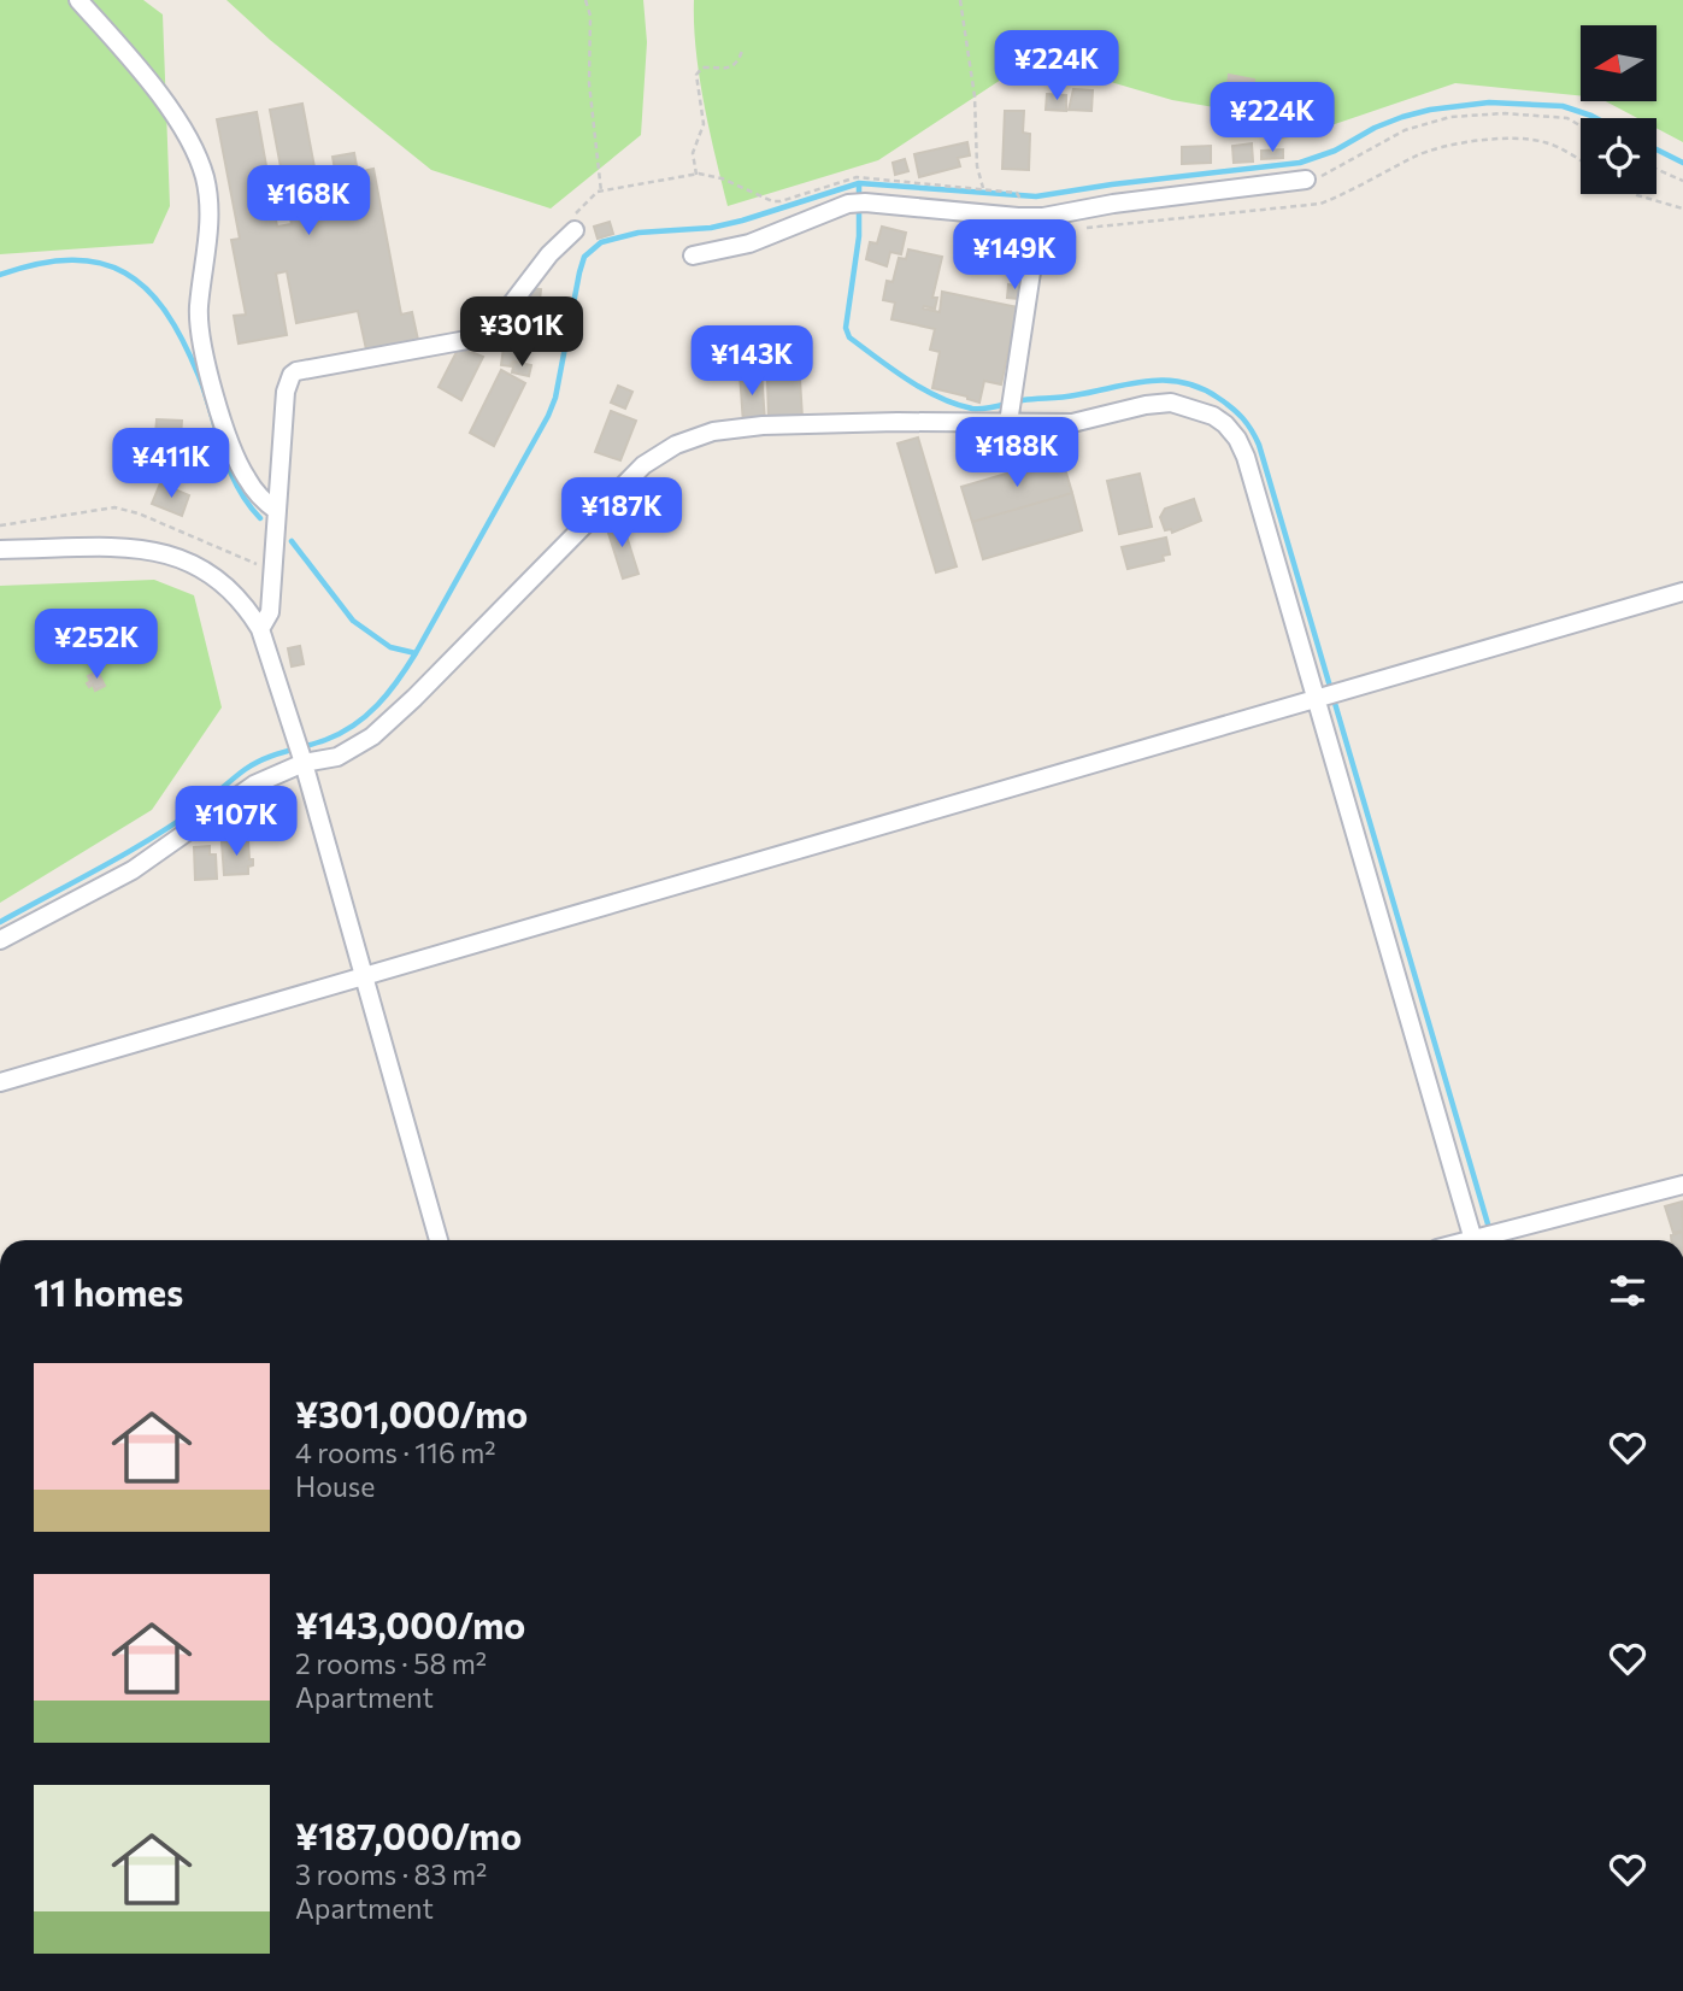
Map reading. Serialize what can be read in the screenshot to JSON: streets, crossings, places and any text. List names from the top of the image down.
{
  "north": "left",
  "page": {
    "price": [
      "¥224K",
      "¥224K",
      "¥168K",
      "¥149K",
      "¥301K",
      "¥143K",
      "¥188K",
      "¥411K",
      "¥187K",
      "¥252K",
      "¥107K"
    ],
    "heading": "11 homes",
    "list": [
      {
        "name": "¥301,000/mo",
        "note": "4 rooms · 116 m² · House"
      },
      {
        "name": "¥143,000/mo",
        "note": "2 rooms · 58 m² · Apartment"
      },
      {
        "name": "¥187,000/mo",
        "note": "3 rooms · 83 m² · Apartment"
      }
    ]
  }
}
